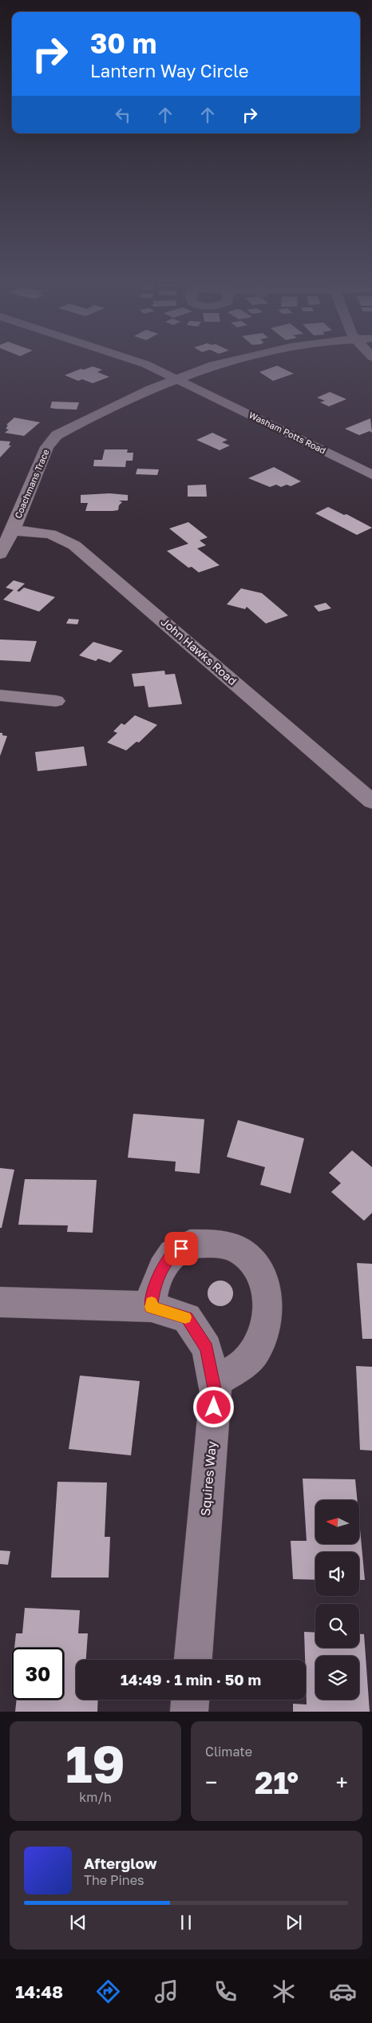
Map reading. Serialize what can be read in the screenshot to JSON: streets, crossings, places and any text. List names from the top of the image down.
{
  "streets": {
    "street": [
      "Washam Potts Road",
      "Coachmans Trace",
      "John Hawks Road",
      "Squires Way"
    ]
  },
  "crossings": [
    ["Washam Potts Road", "Coachmans Trace"],
    ["Coachmans Trace", "John Hawks Road"]
  ],
  "north": "left",
  "page": {
    "turn": ["30 m", "Lantern Way Circle"],
    "limit": "30",
    "trip": "14:49 · 1 min · 50 m",
    "tile": [
      ["19", "km/h"],
      "Climate"
    ],
    "heat": ["−", "21°", "+"],
    "song": ["Afterglow", "The Pines"],
    "tabs": "14:48"
  }
}
